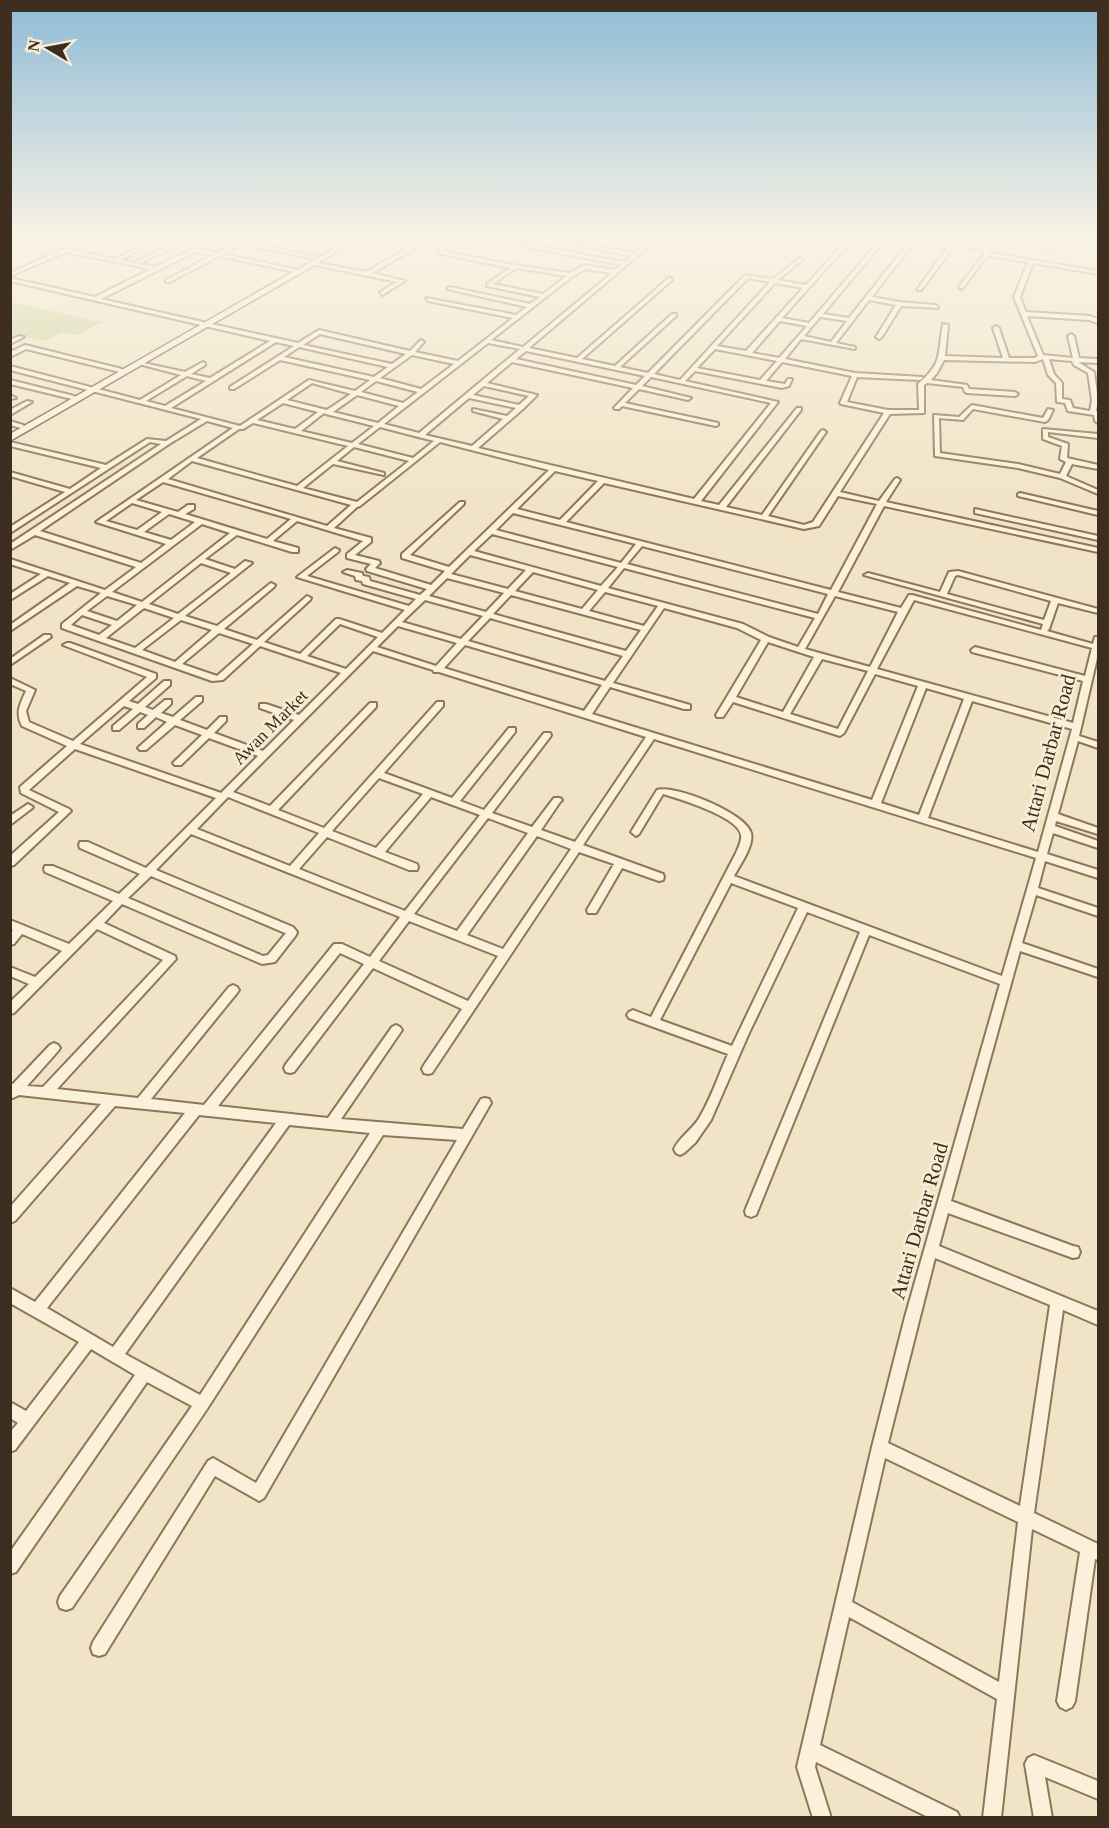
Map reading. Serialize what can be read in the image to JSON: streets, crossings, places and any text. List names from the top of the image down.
{
  "streets": {
    "street": ["Awan Market", "Attari Darbar Road"]
  },
  "north": "left"
}
